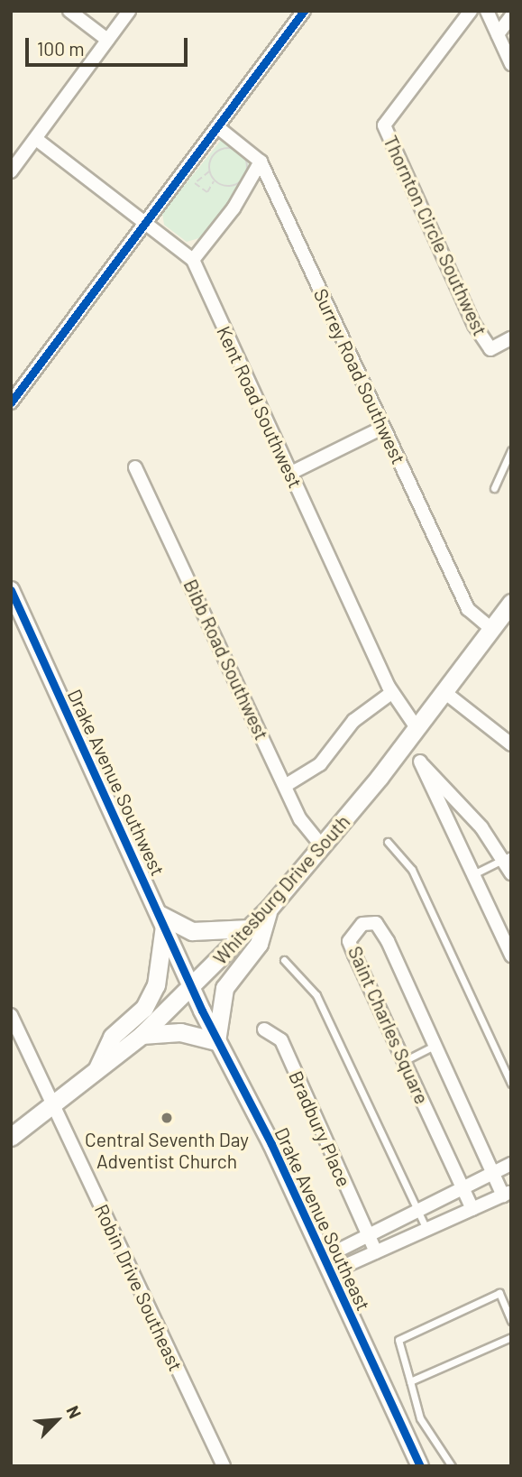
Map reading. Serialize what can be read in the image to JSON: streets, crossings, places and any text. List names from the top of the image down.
{
  "streets": {
    "main road": ["Whitesburg Drive South"],
    "street": [
      "Thornton Circle Southwest",
      "Surrey Road Southwest",
      "Kent Road Southwest",
      "Bibb Road Southwest",
      "Drake Avenue Southwest",
      "Saint Charles Square",
      "Bradbury Place",
      "Drake Avenue Southeast",
      "Robin Drive Southeast"
    ]
  },
  "crossings": [
    ["Surrey Road Southwest", "Whitesburg Drive South"],
    ["Kent Road Southwest", "Whitesburg Drive South"],
    ["Bibb Road Southwest", "Whitesburg Drive South"],
    ["Drake Avenue Southwest", "Whitesburg Drive South"],
    ["Drake Avenue Southwest", "Drake Avenue Southeast"],
    ["Whitesburg Drive South", "Drake Avenue Southeast"],
    ["Whitesburg Drive South", "Robin Drive Southeast"]
  ],
  "places": ["Central Seventh Day Adventist Church"],
  "scale_bar": "100 m",
  "north": "top right"
}
